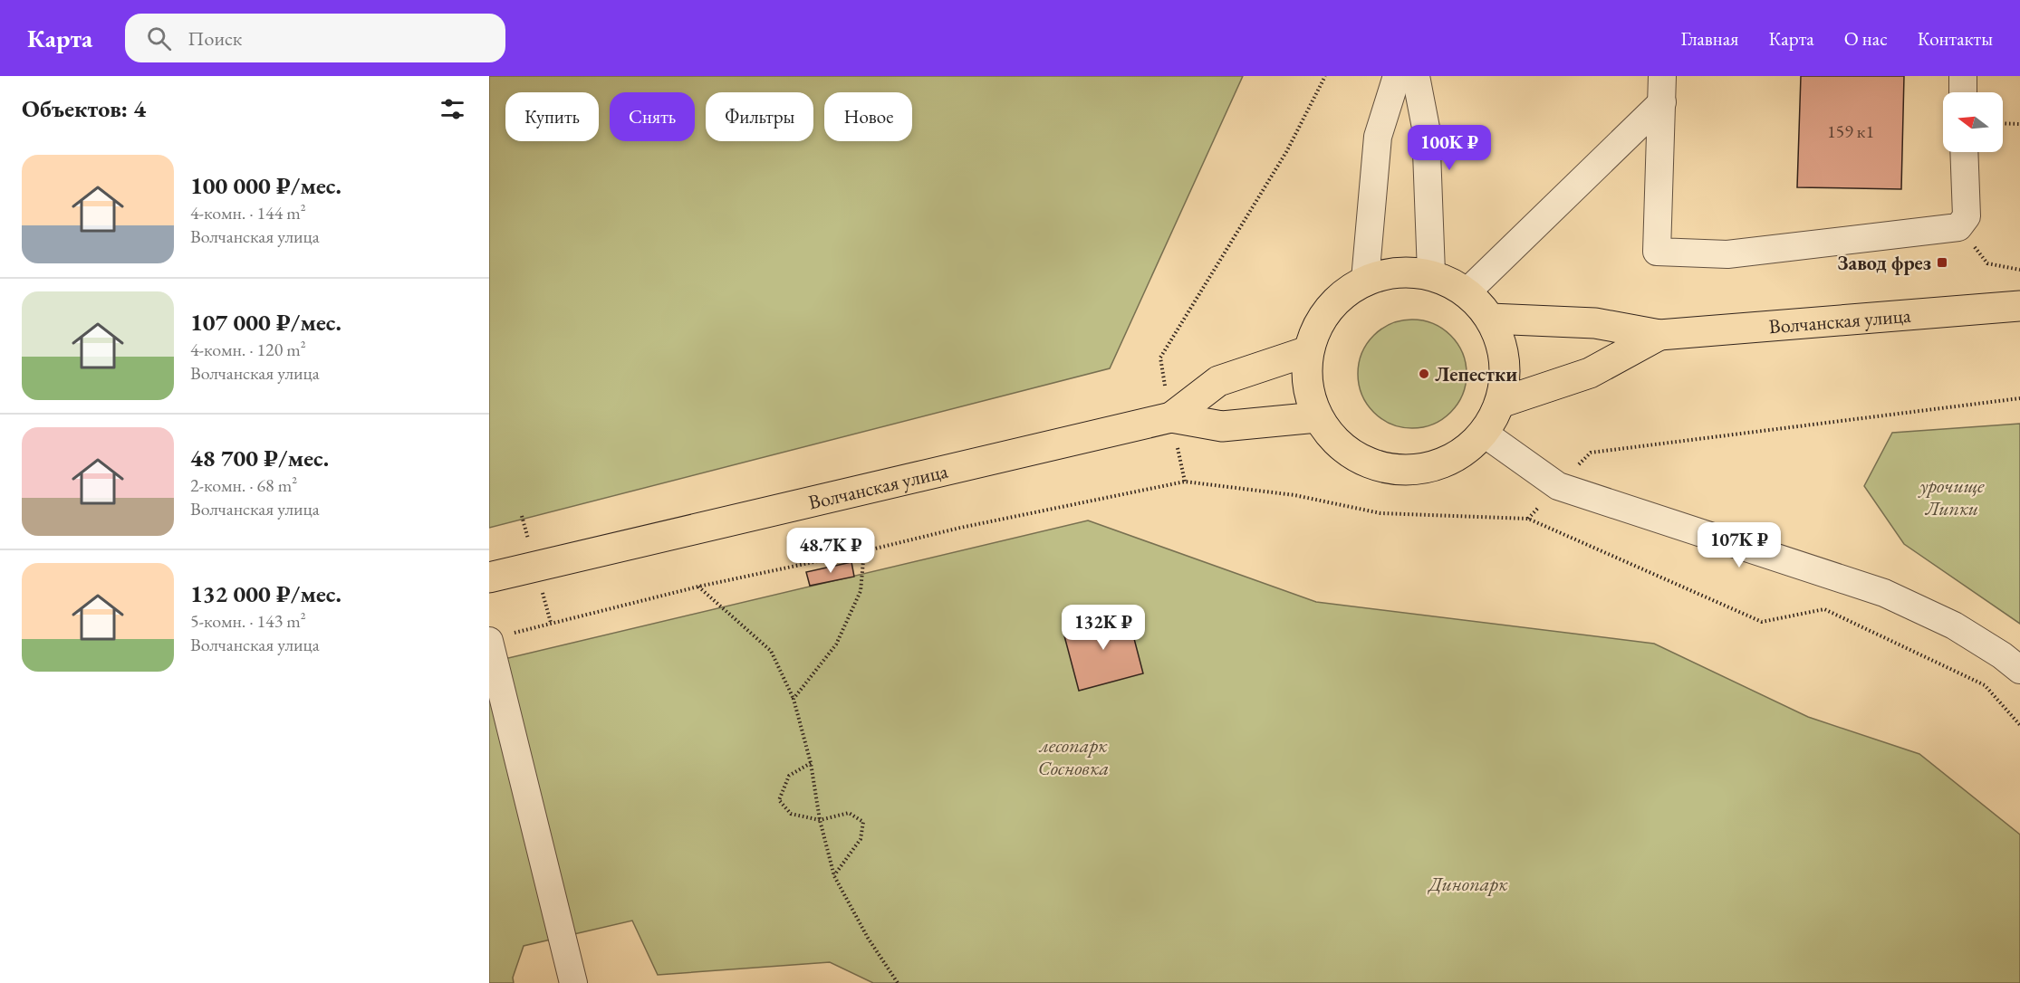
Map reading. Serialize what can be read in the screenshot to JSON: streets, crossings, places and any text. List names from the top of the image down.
{
  "streets": {
    "main road": ["Волчанская улица"]
  },
  "parks": ["урочище Липки", "лесопарк Сосновка", "Динопарк"],
  "places": {
    "transit": ["Завод фрез"],
    "other": ["Лепестки"]
  },
  "house_numbers": ["159 к1"],
  "north": "left",
  "page": {
    "header": "Карта",
    "search": "Поиск",
    "nav": [
      "Главная",
      "Карта",
      "О нас",
      "Контакты"
    ],
    "heading": "Объектов: 4",
    "chip": [
      "Купить",
      "Снять",
      "Фильтры",
      "Новое"
    ],
    "price": [
      "100K ₽",
      "107K ₽",
      "48.7K ₽",
      "132K ₽"
    ],
    "list": [
      {
        "name": "100 000 ₽/мес.",
        "note": "4-комн. · 144 m² · Волчанская улица"
      },
      {
        "name": "107 000 ₽/мес.",
        "note": "4-комн. · 120 m² · Волчанская улица"
      },
      {
        "name": "48 700 ₽/мес.",
        "note": "2-комн. · 68 m² · Волчанская улица"
      },
      {
        "name": "132 000 ₽/мес.",
        "note": "5-комн. · 143 m² · Волчанская улица"
      }
    ]
  }
}
